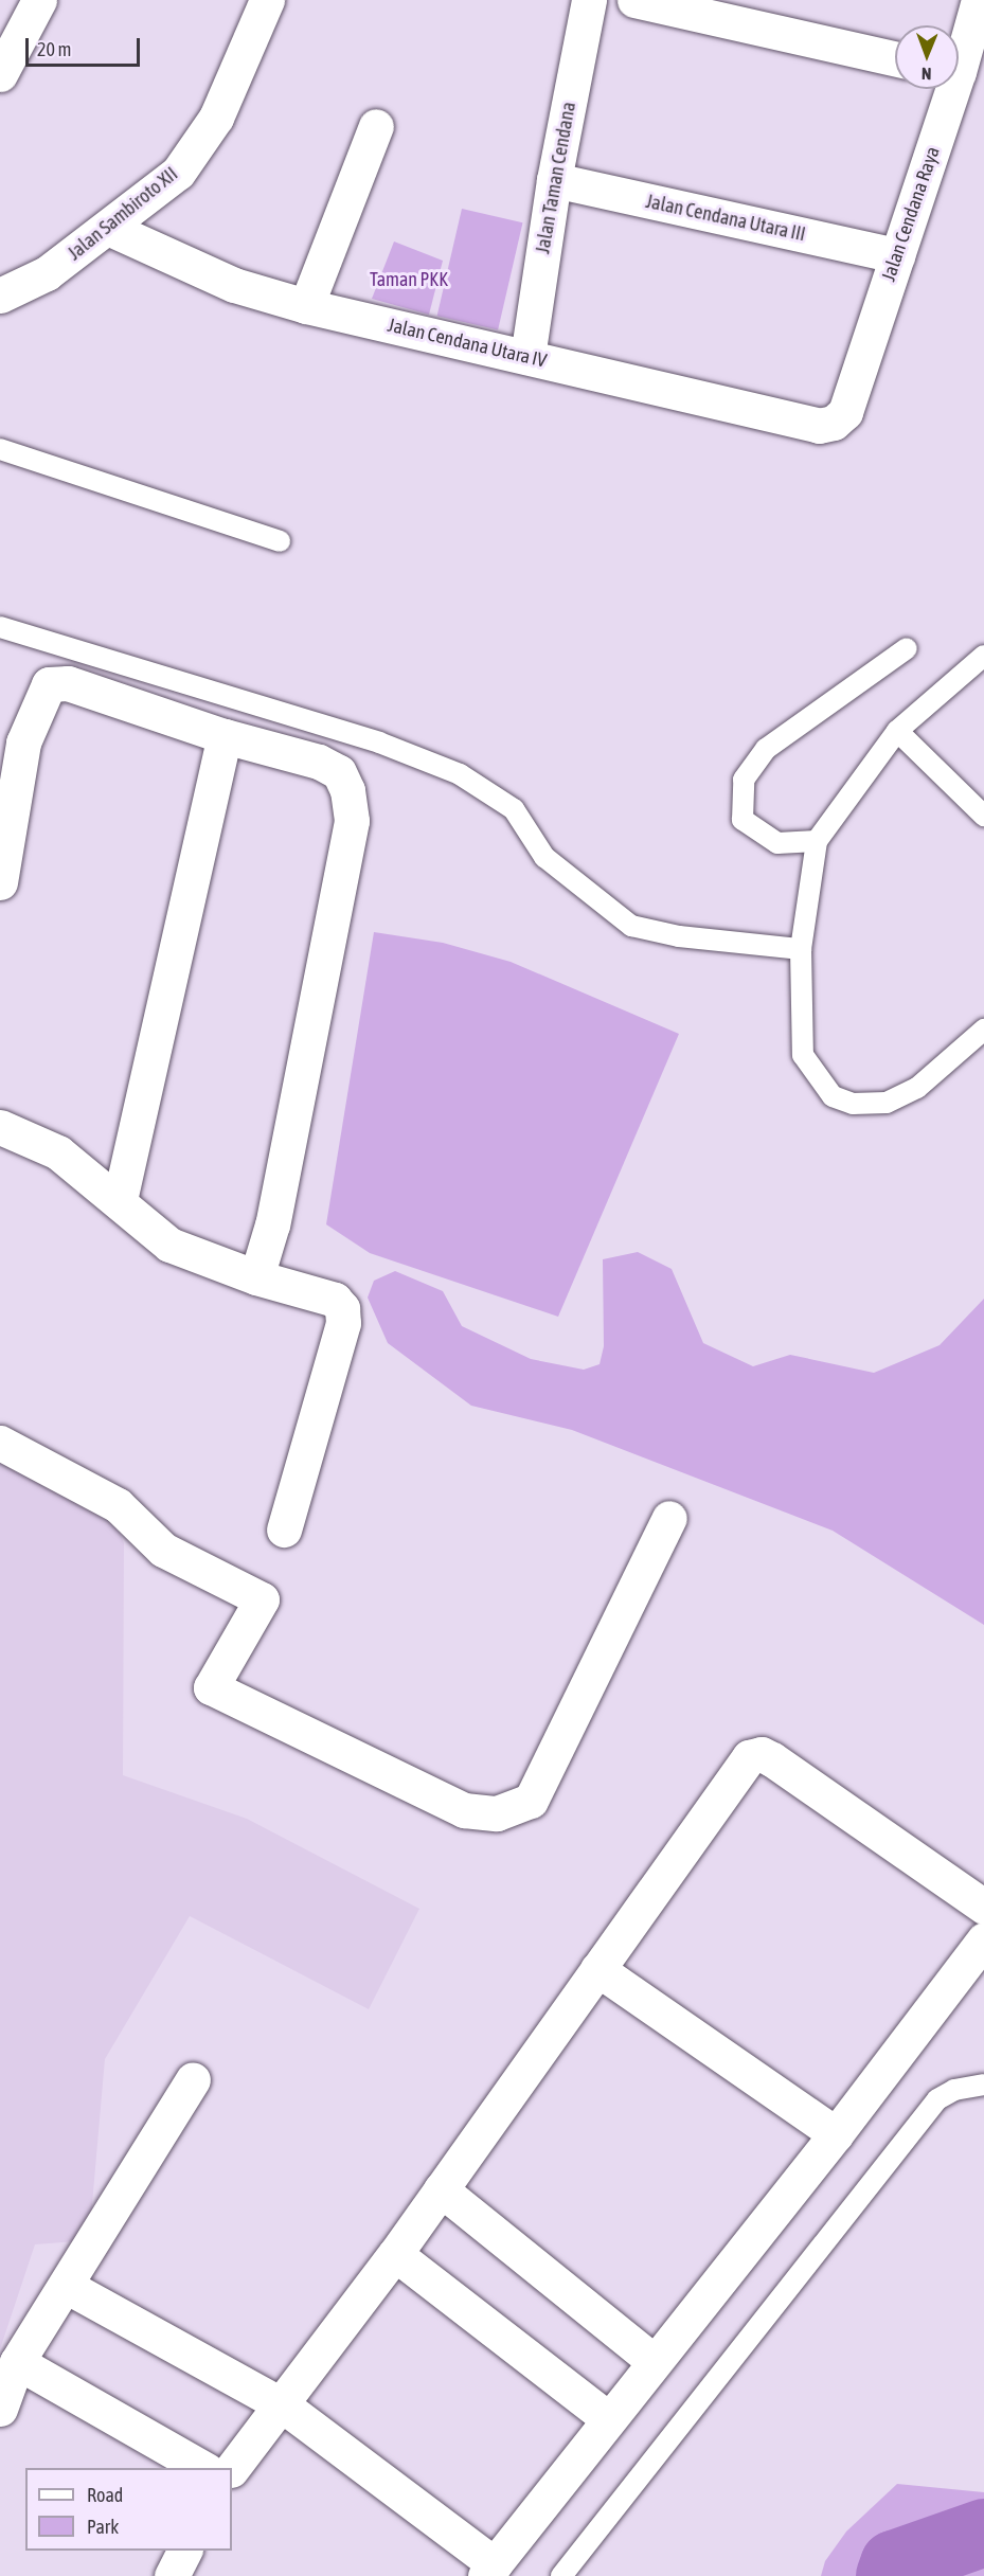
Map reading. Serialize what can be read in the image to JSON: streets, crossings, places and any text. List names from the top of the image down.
{
  "streets": {
    "street": [
      "Jalan Taman Cendana",
      "Jalan Sambiroto XII",
      "Jalan Cendana Raya",
      "Jalan Cendana Utara III",
      "Jalan Cendana Utara IV"
    ]
  },
  "crossings": [
    ["Jalan Taman Cendana", "Jalan Cendana Utara III"],
    ["Jalan Taman Cendana", "Jalan Cendana Utara IV"],
    ["Jalan Sambiroto XII", "Jalan Cendana Utara IV"],
    ["Jalan Cendana Raya", "Jalan Cendana Utara III"],
    ["Jalan Cendana Raya", "Jalan Cendana Utara IV"]
  ],
  "parks": ["Taman PKK"],
  "legend": ["Road", "Park"],
  "scale_bar": "20 m",
  "north": "bottom"
}
